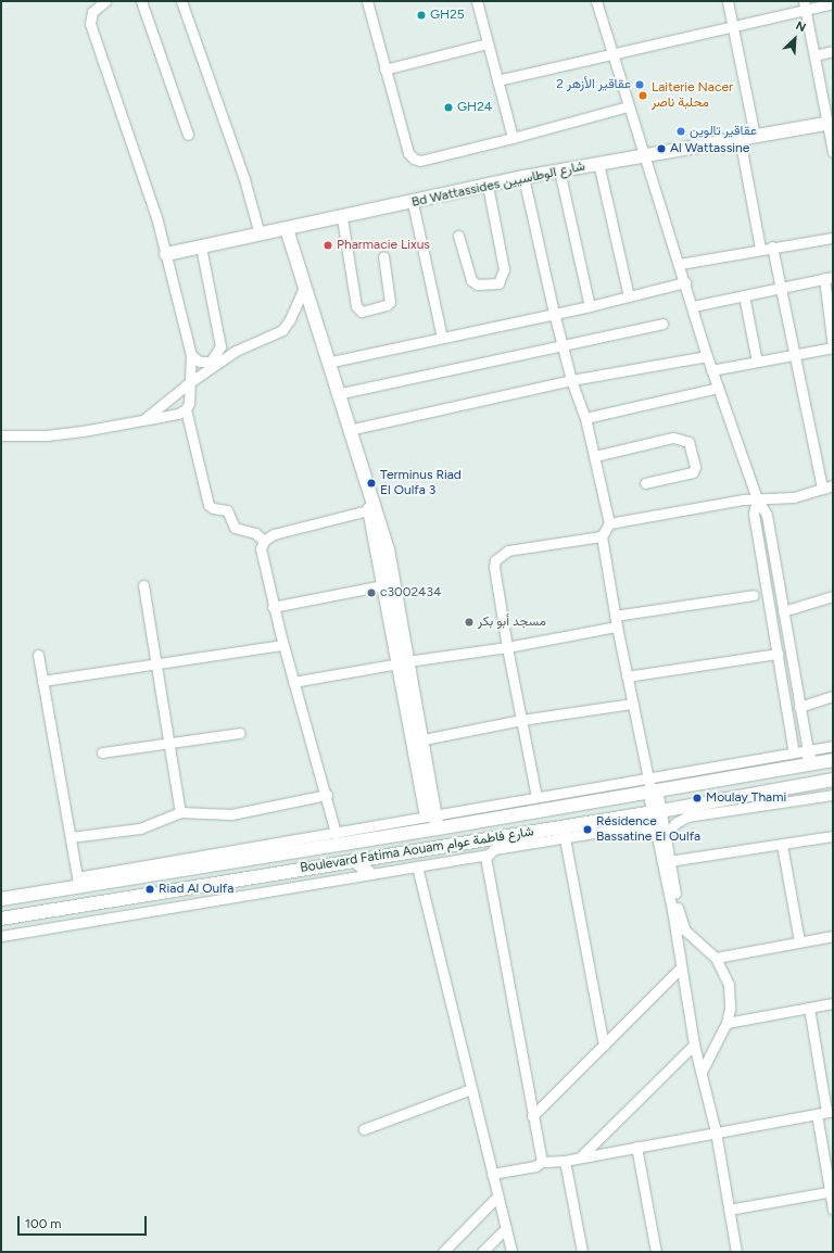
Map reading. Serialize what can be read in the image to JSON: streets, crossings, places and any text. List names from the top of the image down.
{
  "streets": {
    "main road": ["Bd Wattassides شارع الوطاسيين", "Boulevard Fatima Aouam شارع فاطمة عوام"]
  },
  "places": [
    "GH25",
    "عقاقير الأزهر 2",
    "Laiterie Nacer محلبة ناصر",
    "GH24",
    "عقاقير تالوين",
    "Al Wattassine",
    "Pharmacie Lixus",
    "Terminus Riad El Oulfa 3",
    "c3002434",
    "مسجد أبو بكر",
    "Moulay Thami",
    "Résidence Bassatine El Oulfa",
    "Riad Al Oulfa"
  ],
  "scale_bar": "100 m",
  "north": "top right"
}
